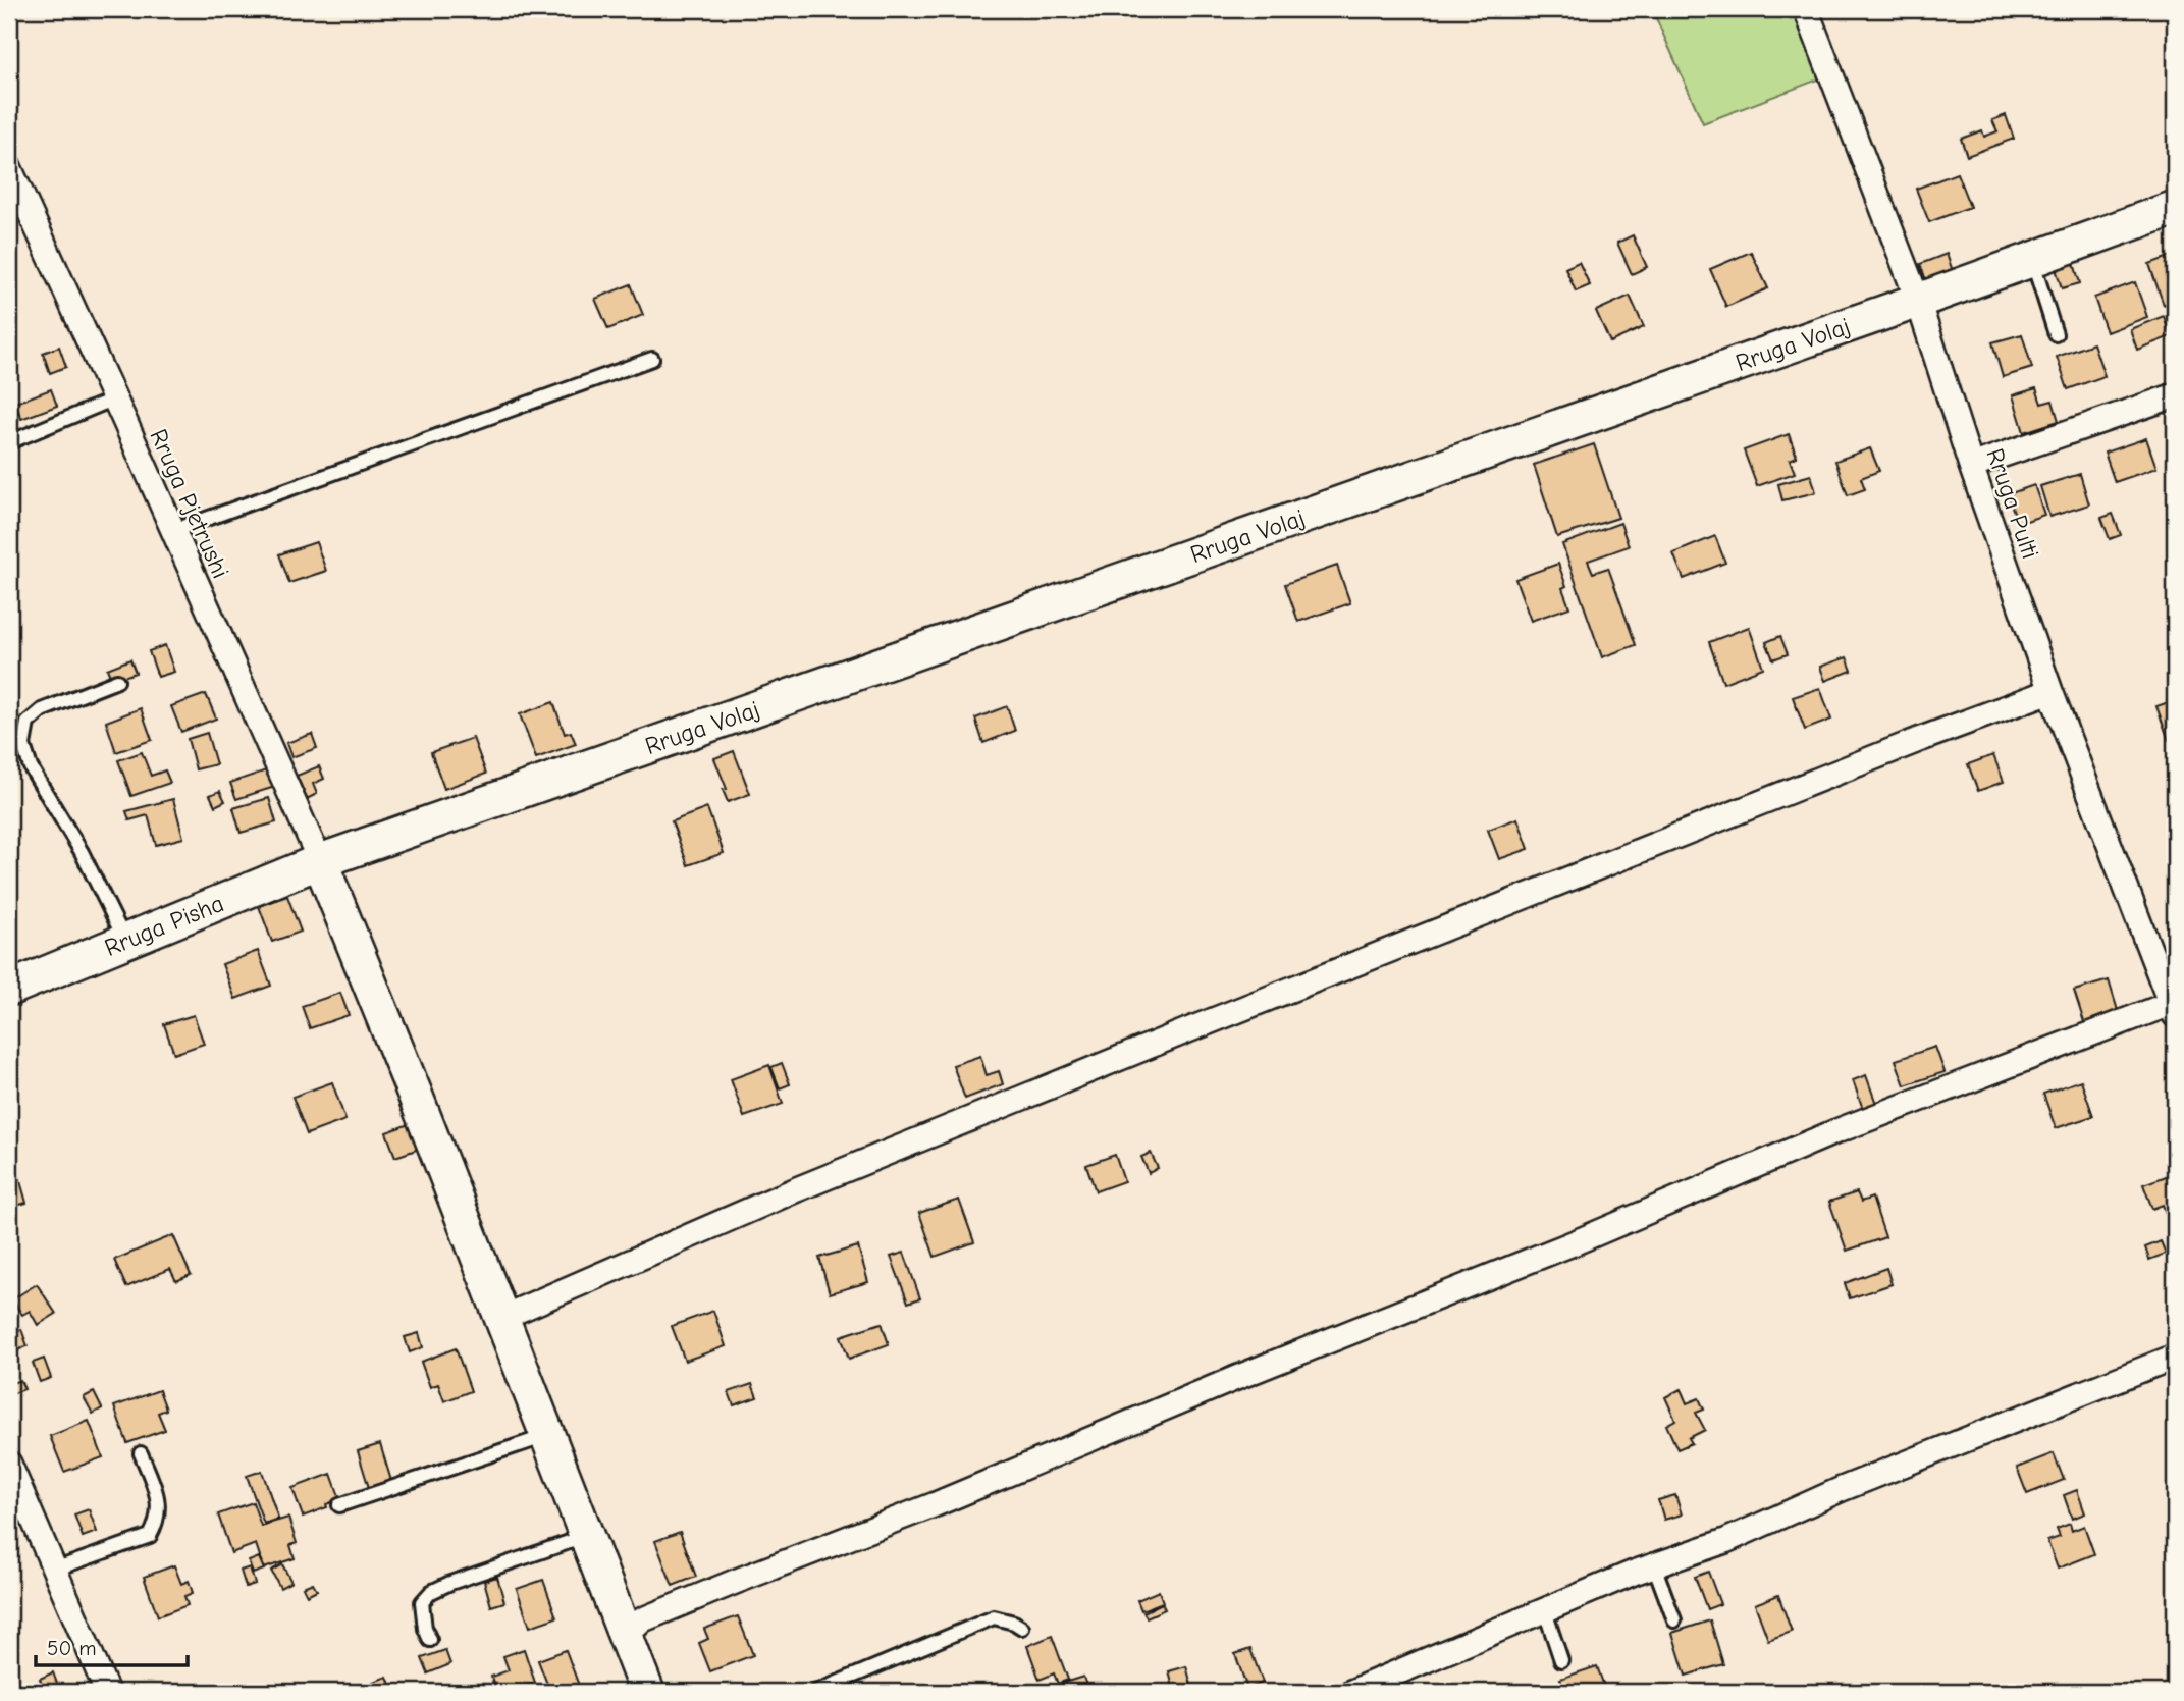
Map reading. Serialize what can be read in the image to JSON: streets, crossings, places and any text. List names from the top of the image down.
{
  "streets": {
    "street": [
      "Rruga Volaj",
      "Rruga Pjetrushi",
      "Rruga Pulti",
      "Rruga Pisha"
    ]
  },
  "crossings": [
    ["Rruga Volaj", "Rruga Pjetrushi"],
    ["Rruga Volaj", "Rruga Pulti"],
    ["Rruga Volaj", "Rruga Pisha"],
    ["Rruga Pjetrushi", "Rruga Pisha"]
  ],
  "scale_bar": "50 m"
}
